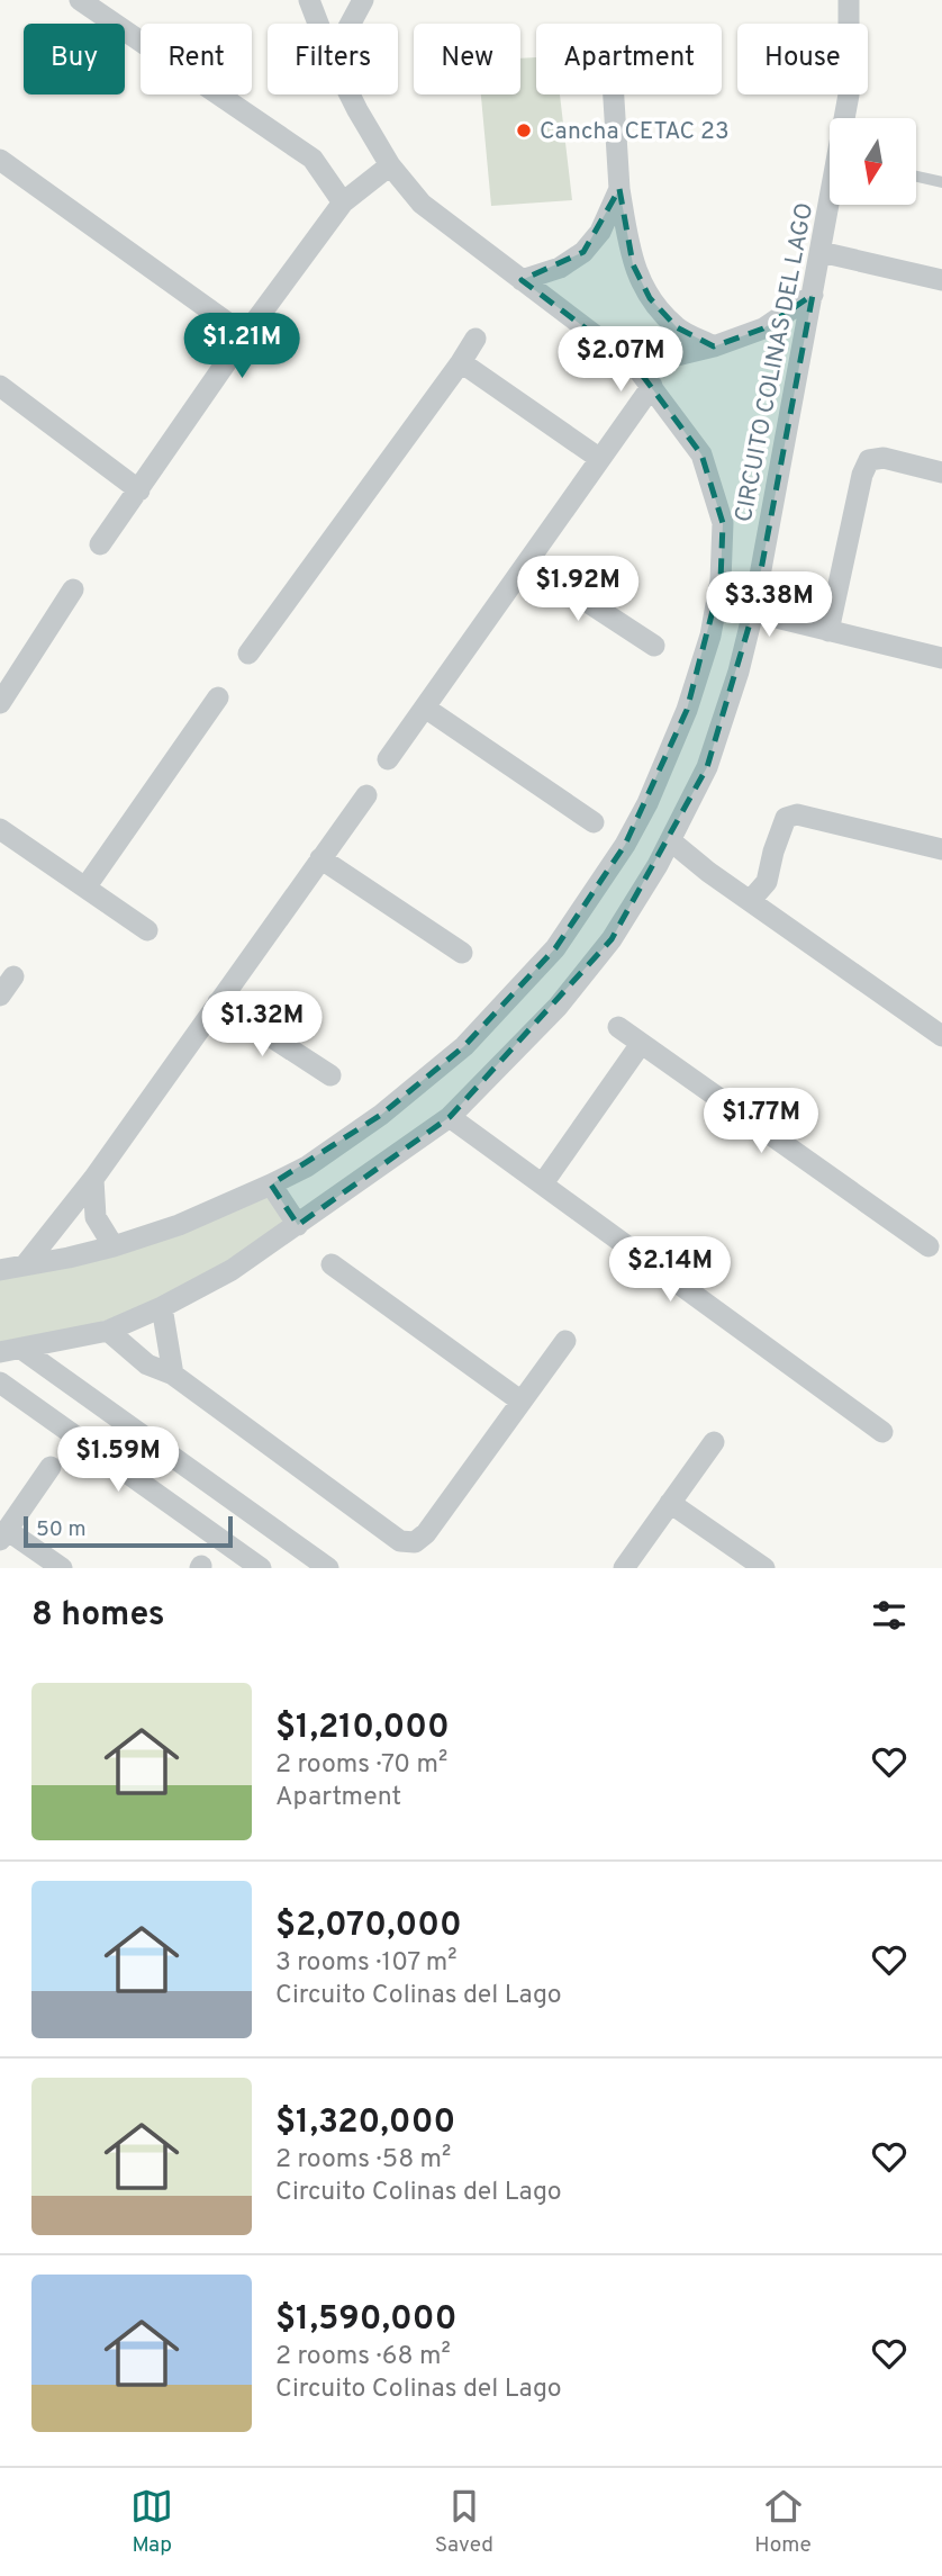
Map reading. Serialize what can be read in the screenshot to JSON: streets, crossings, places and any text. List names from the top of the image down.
{
  "streets": {
    "street": ["CIRCUITO COLINAS DEL LAGO"]
  },
  "places": ["Cancha CETAC 23"],
  "scale_bar": "50 m",
  "north": "bottom",
  "page": {
    "chip": [
      "Buy",
      "Rent",
      "Filters",
      "New",
      "Apartment",
      "House"
    ],
    "price": [
      "$1.21M",
      "$2.07M",
      "$1.92M",
      "$3.38M",
      "$1.32M",
      "$1.77M",
      "$2.14M",
      "$1.59M"
    ],
    "scale": "50 m",
    "heading": "8 homes",
    "list": [
      {
        "name": "$1,210,000",
        "note": "2 rooms · 70 m² · Apartment"
      },
      {
        "name": "$2,070,000",
        "note": "3 rooms · 107 m² · Circuito Colinas del Lago"
      },
      {
        "name": "$1,320,000",
        "note": "2 rooms · 58 m² · Circuito Colinas del Lago"
      },
      {
        "name": "$1,590,000",
        "note": "2 rooms · 68 m² · Circuito Colinas del Lago"
      }
    ],
    "tabs": ["Map", "Saved", "Home"]
  }
}
